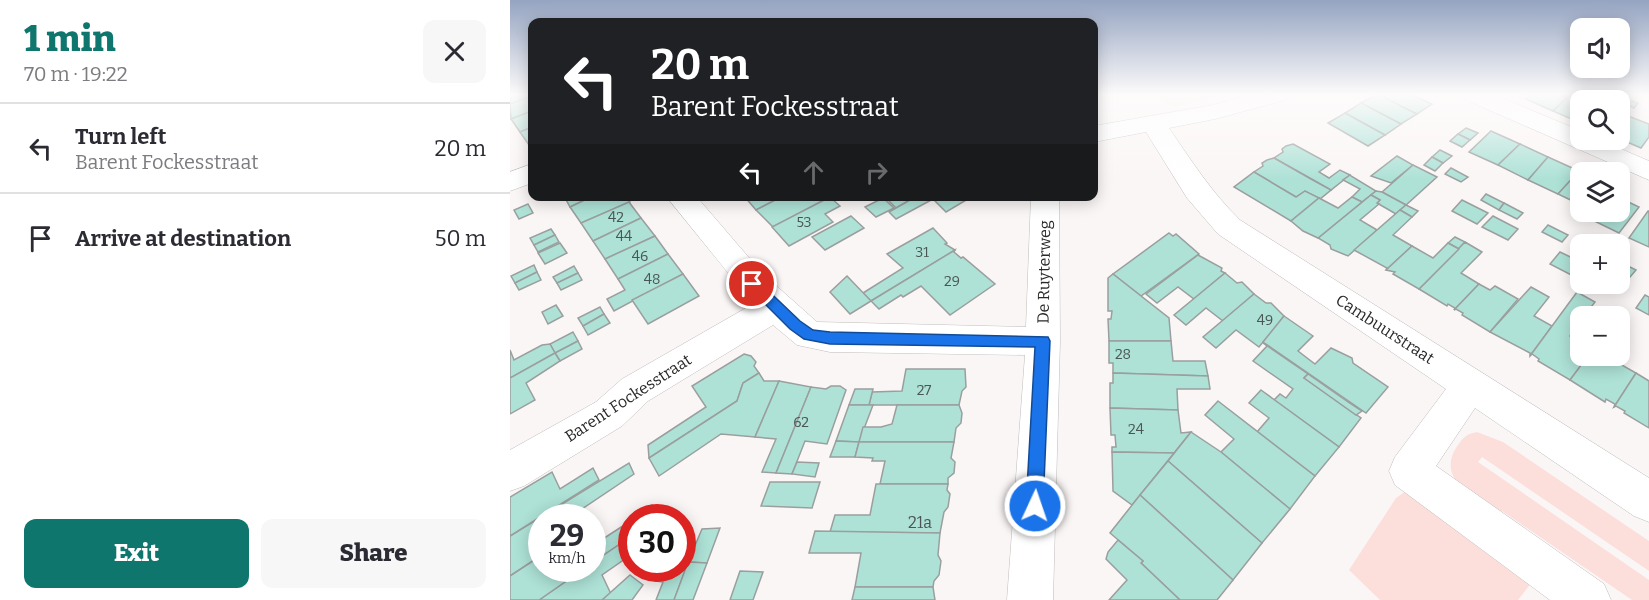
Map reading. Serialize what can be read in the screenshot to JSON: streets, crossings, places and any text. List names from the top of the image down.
{
  "streets": {
    "street": ["De Ruyterweg", "Cambuurstraat", "Barent Fockesstraat"]
  },
  "house_numbers": [
    "42",
    "53",
    "44",
    "31",
    "46",
    "48",
    "29",
    "49",
    "28",
    "27",
    "62",
    "24",
    "21a"
  ],
  "page": {
    "heading": ["1 min", "70 m · 19:22"],
    "map_buttons": ["+", "−"],
    "turn": ["20 m", "Barent Fockesstraat"],
    "list": [
      {
        "name": "Turn left",
        "note": "Barent Fockesstraat",
        "value": "20 m"
      },
      {
        "name": "Arrive at destination",
        "value": "50 m"
      }
    ],
    "speed": "29 km/h",
    "limit": "30",
    "buttons": ["Exit", "Share"]
  }
}
